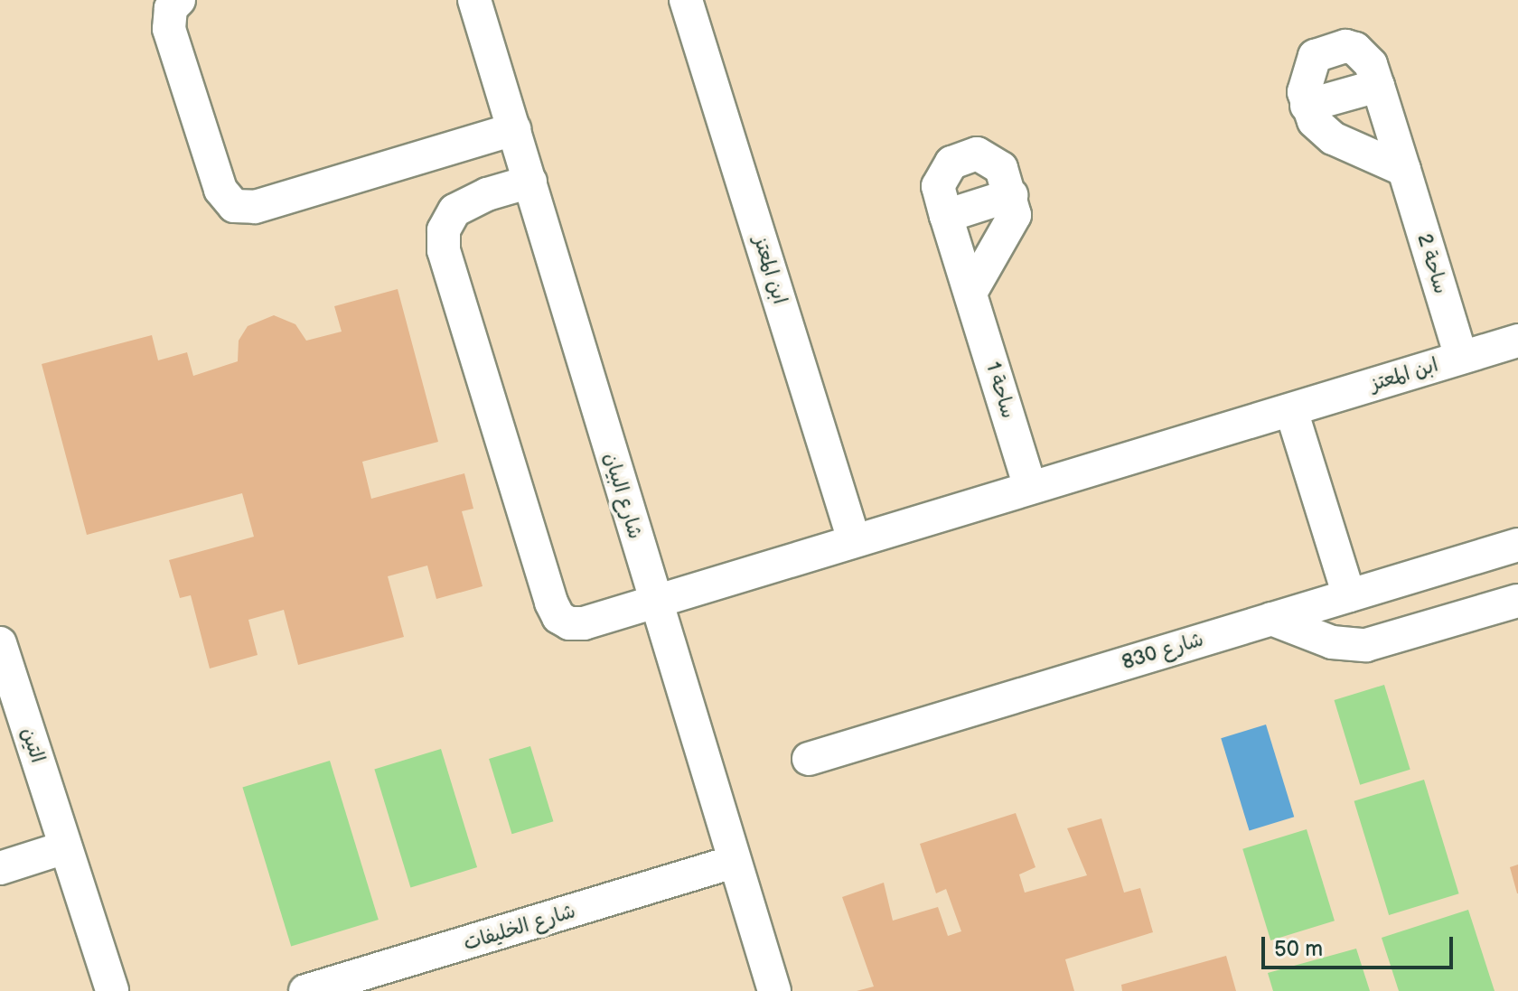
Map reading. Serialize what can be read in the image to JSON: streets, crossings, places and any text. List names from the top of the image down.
{
  "streets": {
    "street": [
      "ساحة 2",
      "ابن المعتز",
      "ساحة 1",
      "شارع البيان",
      "شارع 830",
      "التين",
      "شارع الخليفات"
    ]
  },
  "crossings": [
    ["ساحة 2", "ابن المعتز"],
    ["ابن المعتز", "ساحة 1"],
    ["ابن المعتز", "شارع البيان"],
    ["شارع البيان", "شارع الخليفات"]
  ],
  "scale_bar": "50 m"
}
